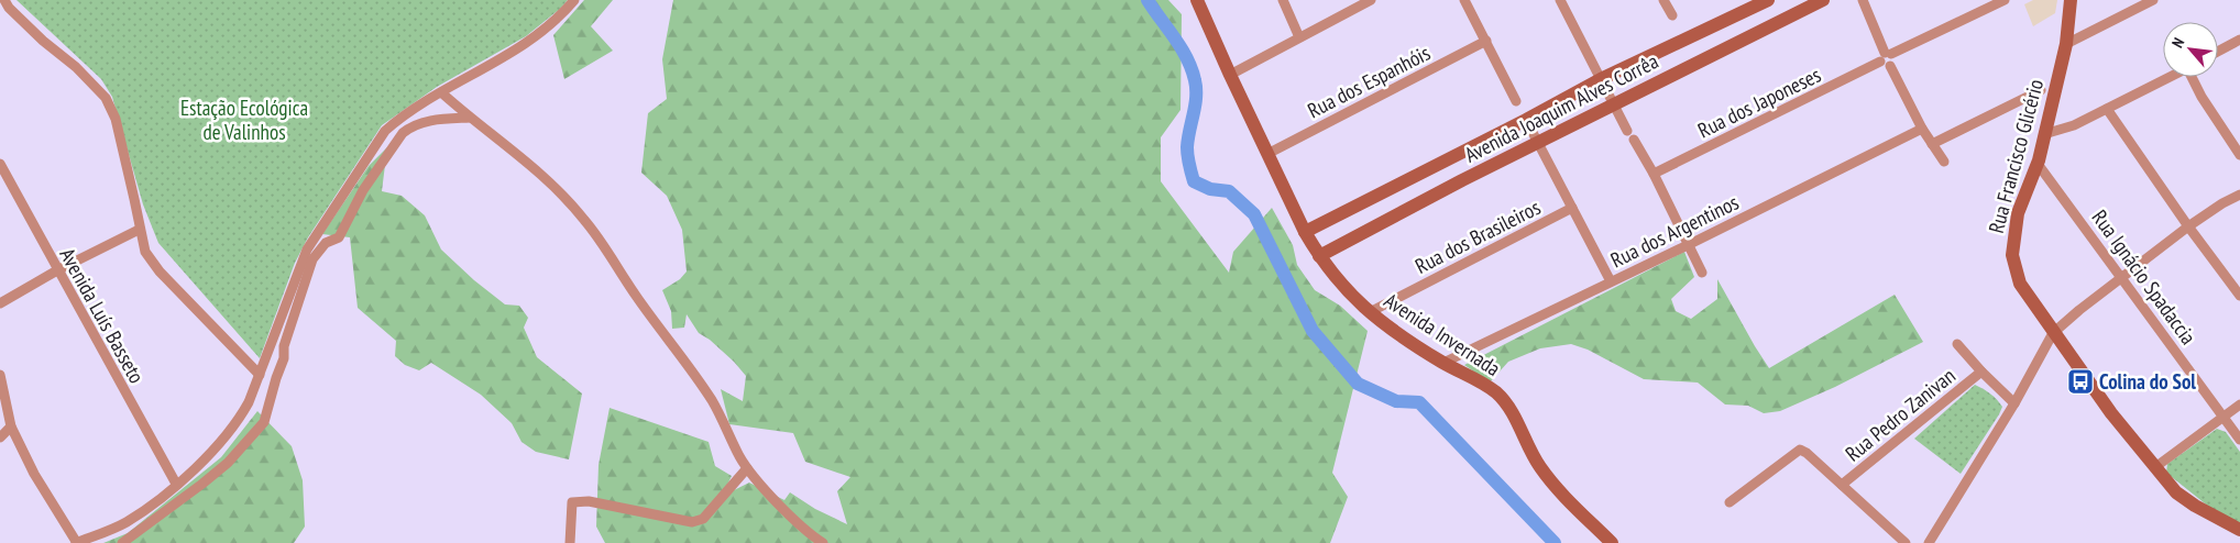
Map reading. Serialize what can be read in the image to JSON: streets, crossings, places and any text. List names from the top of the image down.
{
  "streets": {
    "main road": ["Avenida Joaquim Alves Corrêa", "Rua Francisco Glicério", "Avenida Invernada"],
    "street": [
      "Rua dos Espanhóis",
      "Rua dos Japoneses",
      "Rua dos Argentinos",
      "Rua dos Brasileiros",
      "Rua Ignácio Spadaccia",
      "Avenida Luís Basseto",
      "Rua Pedro Zanivan"
    ]
  },
  "crossings": [
    ["Rua dos Espanhóis", "Avenida Invernada"],
    ["Avenida Joaquim Alves Corrêa", "Avenida Invernada"],
    ["Rua Francisco Glicério", "Rua Ignácio Spadaccia"],
    ["Rua dos Argentinos", "Avenida Invernada"],
    ["Rua dos Brasileiros", "Avenida Invernada"]
  ],
  "parks": ["Estação Ecológica de Valinhos"],
  "places": {
    "bus stop": ["Colina do Sol"]
  },
  "north": "top left"
}
